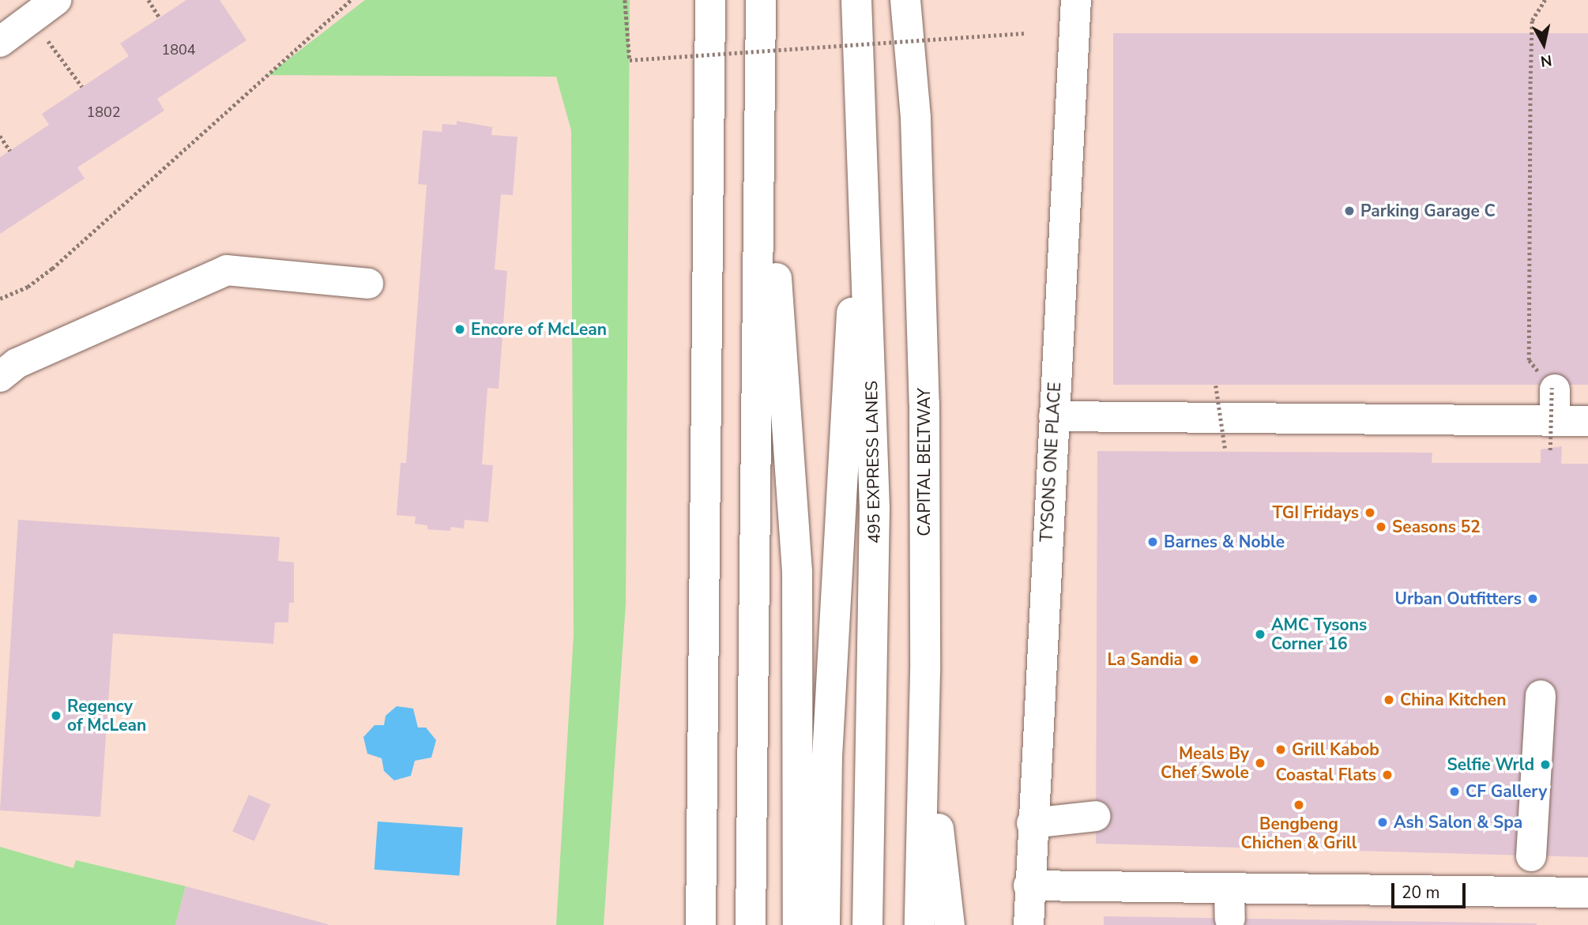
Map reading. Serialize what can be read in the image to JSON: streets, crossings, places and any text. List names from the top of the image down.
{
  "streets": {
    "main road": ["495 EXPRESS LANES", "CAPITAL BELTWAY", "TYSONS ONE PLACE"]
  },
  "places": [
    "Parking Garage C",
    "Encore of McLean",
    "TGI Fridays",
    "Seasons 52",
    "Barnes & Noble",
    "Urban Outfitters",
    "AMC Tysons Corner 16",
    "La Sandia",
    "China Kitchen",
    "Regency of McLean",
    "Grill Kabob",
    "Meals By Chef Swole",
    "Selfie Wrld",
    "Coastal Flats",
    "CF Gallery",
    "Bengbeng Chichen & Grill",
    "Ash Salon & Spa"
  ],
  "house_numbers": ["1804", "1802"],
  "scale_bar": "20 m",
  "north": "bottom"
}
